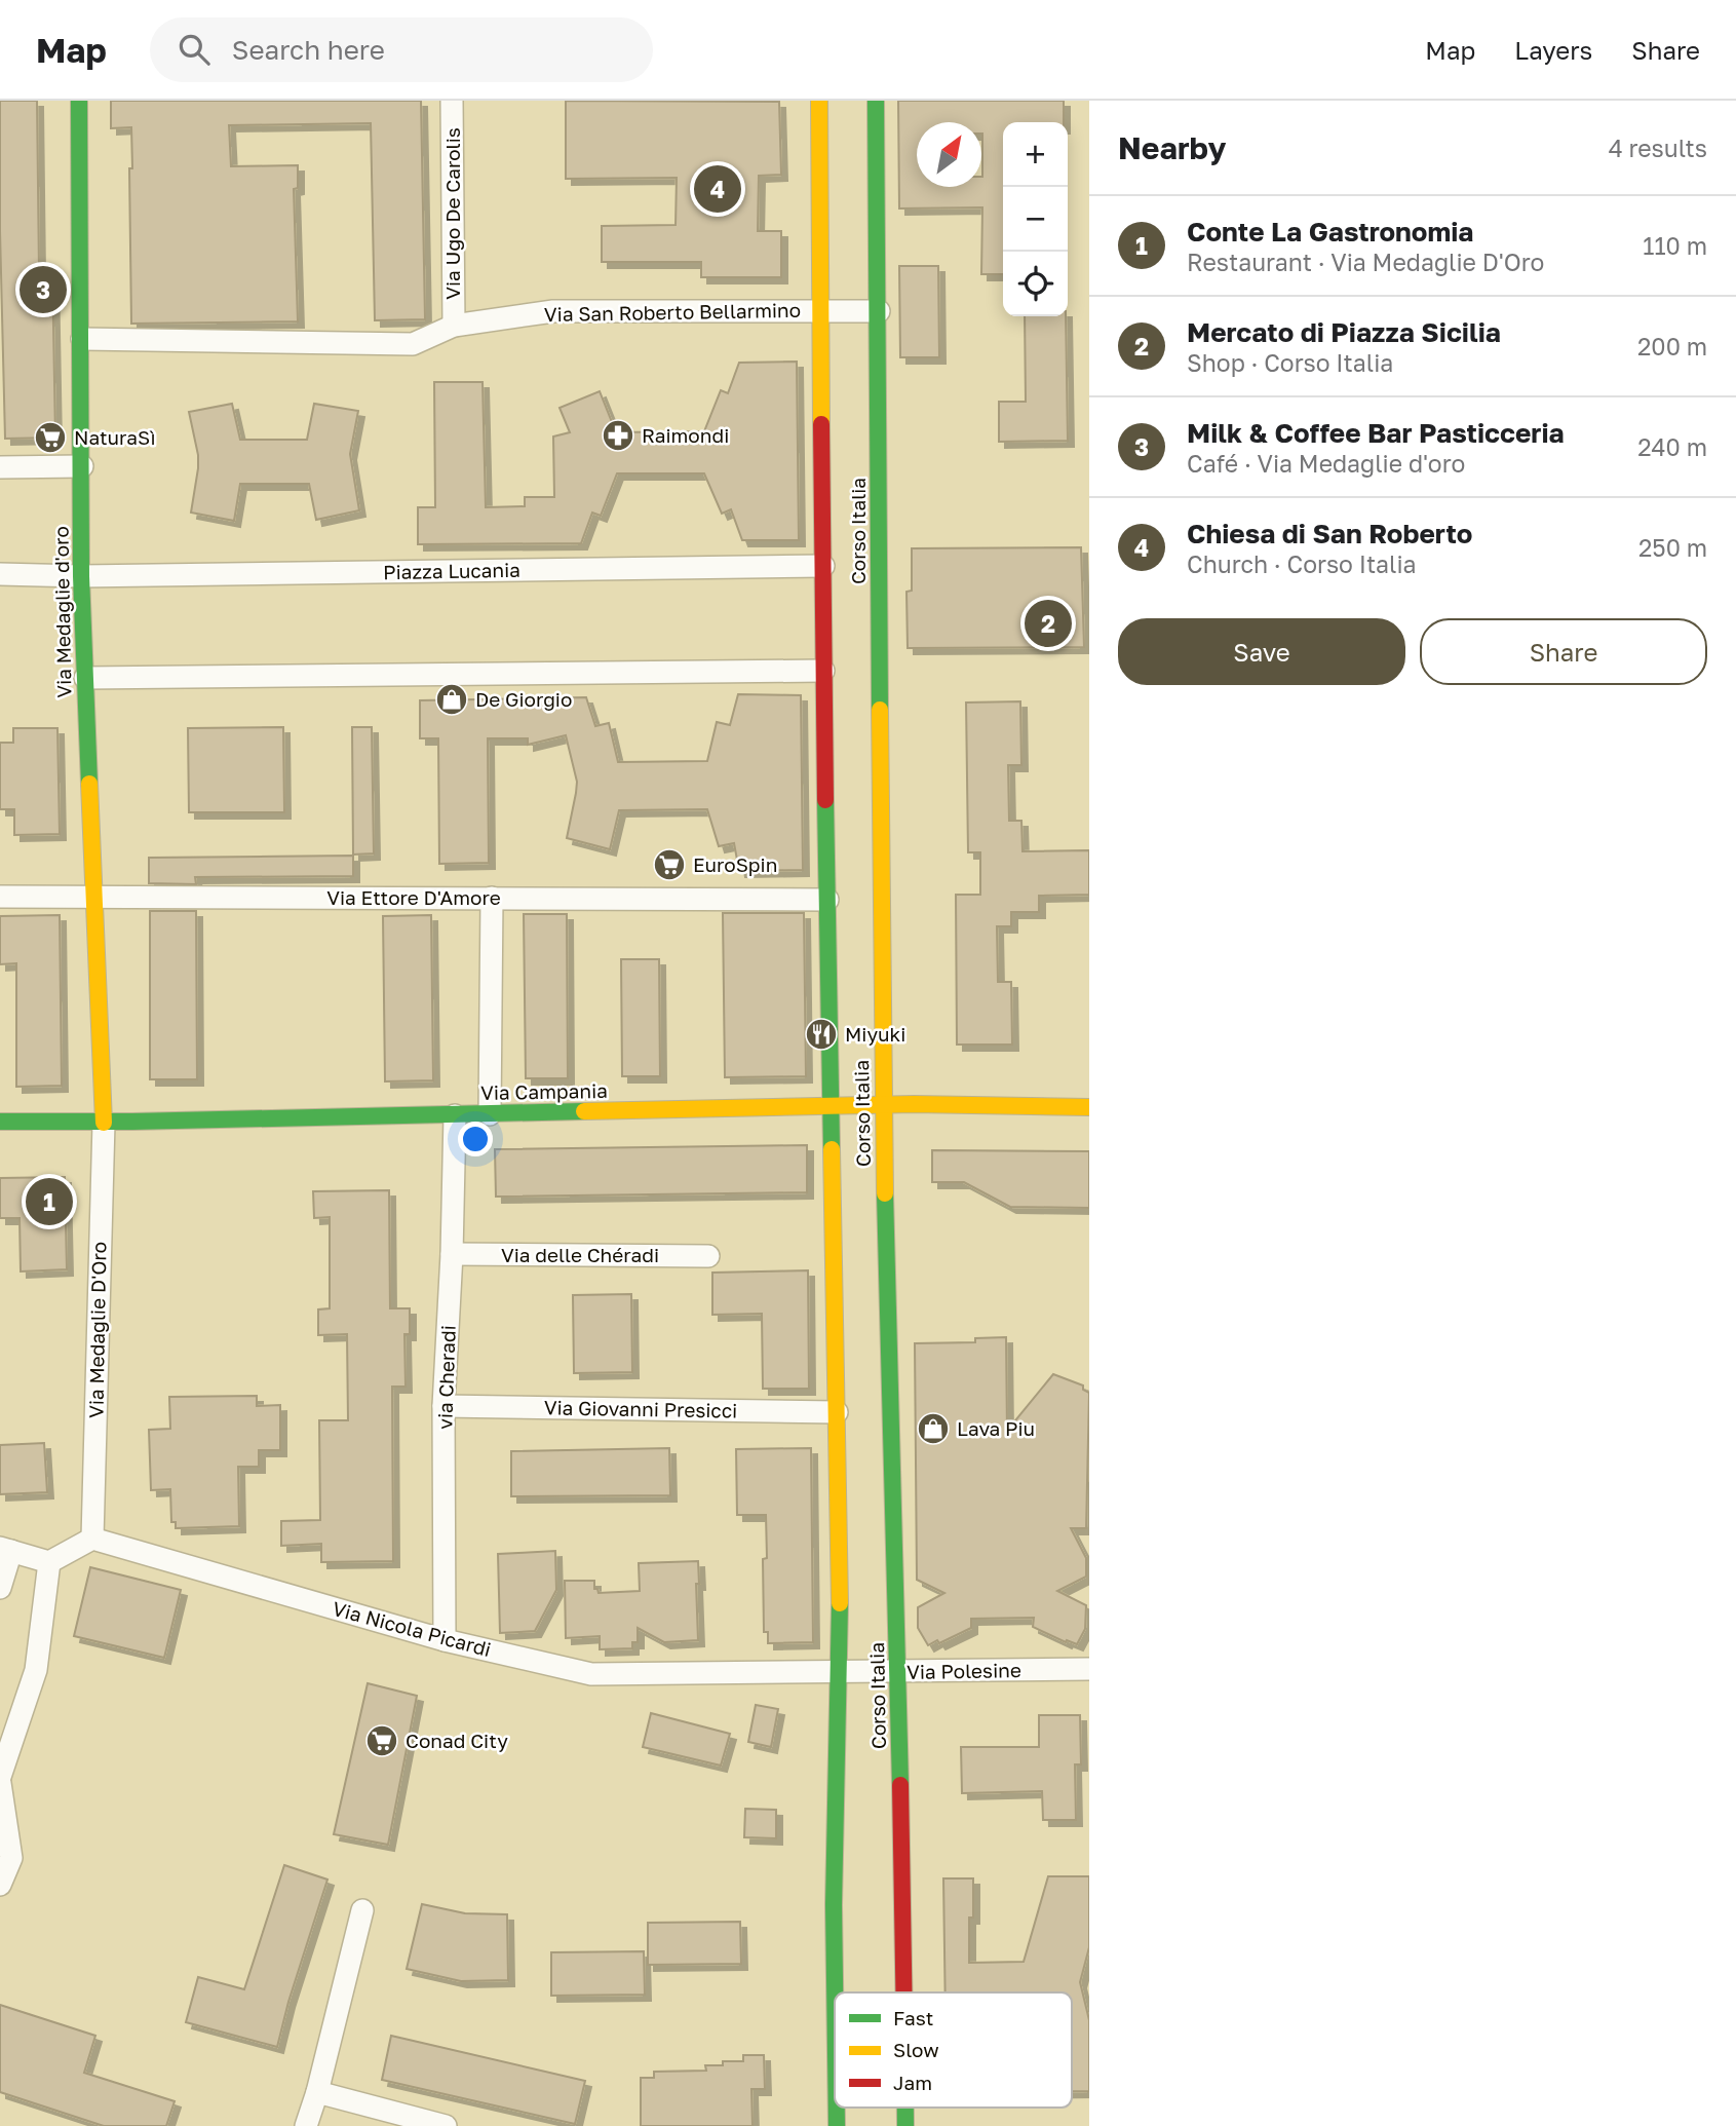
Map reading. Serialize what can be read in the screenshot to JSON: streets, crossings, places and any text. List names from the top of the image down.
{
  "streets": {
    "street": [
      "Via Ugo De Carolis",
      "Via San Roberto Bellarmino",
      "Corso Italia",
      "Piazza Lucania",
      "Via Medaglie d'oro",
      "Via Ettore D'Amore",
      "Via Campania",
      "Via delle Chéradi",
      "Via Medaglie D'Oro",
      "via Cheradi",
      "Via Giovanni Presicci",
      "Via Nicola Picardi",
      "Via Polesine"
    ]
  },
  "crossings": [
    ["Via Ugo De Carolis", "Via San Roberto Bellarmino"],
    ["Via San Roberto Bellarmino", "Corso Italia"],
    ["Via San Roberto Bellarmino", "Via Medaglie d'oro"],
    ["Corso Italia", "Piazza Lucania"],
    ["Corso Italia", "Via Ettore D'Amore"],
    ["Corso Italia", "Via Campania"],
    ["Corso Italia", "Via Giovanni Presicci"],
    ["Corso Italia", "Via Nicola Picardi"],
    ["Corso Italia", "Via Polesine"],
    ["Piazza Lucania", "Via Medaglie d'oro"],
    ["Via Medaglie d'oro", "Via Ettore D'Amore"],
    ["Via Medaglie d'oro", "Via Campania"],
    ["Via Medaglie d'oro", "Via Medaglie D'Oro"],
    ["Via Campania", "Via Medaglie D'Oro"],
    ["Via Campania", "via Cheradi"],
    ["Via delle Chéradi", "via Cheradi"],
    ["Via Medaglie D'Oro", "Via Nicola Picardi"],
    ["via Cheradi", "Via Giovanni Presicci"],
    ["via Cheradi", "Via Nicola Picardi"],
    ["Via Nicola Picardi", "Via Polesine"]
  ],
  "places": {
    "pharmacy": ["Raimondi"],
    "supermarket": ["NaturaSì", "EuroSpin", "Conad City"],
    "shop": ["De Giorgio", "Lava Piu"],
    "restaurant": ["Miyuki"]
  },
  "legend": ["Fast", "Slow", "Jam"],
  "north": "top right",
  "page": {
    "header": "Map",
    "search": "Search here",
    "nav": ["Map", "Layers", "Share"],
    "heading": ["Nearby", "4 results"],
    "map_buttons": ["+", "−"],
    "pins": [
      "4",
      "3",
      "2",
      "1"
    ],
    "list": [
      {
        "mark": "1",
        "name": "Conte La Gastronomia",
        "note": "Restaurant · Via Medaglie D'Oro",
        "value": "110 m"
      },
      {
        "mark": "2",
        "name": "Mercato di Piazza Sicilia",
        "note": "Shop · Corso Italia",
        "value": "200 m"
      },
      {
        "mark": "3",
        "name": "Milk & Coffee Bar Pasticceria",
        "note": "Café · Via Medaglie d'oro",
        "value": "240 m"
      },
      {
        "mark": "4",
        "name": "Chiesa di San Roberto",
        "note": "Church · Corso Italia",
        "value": "250 m"
      }
    ],
    "buttons": ["Save", "Share"]
  }
}
